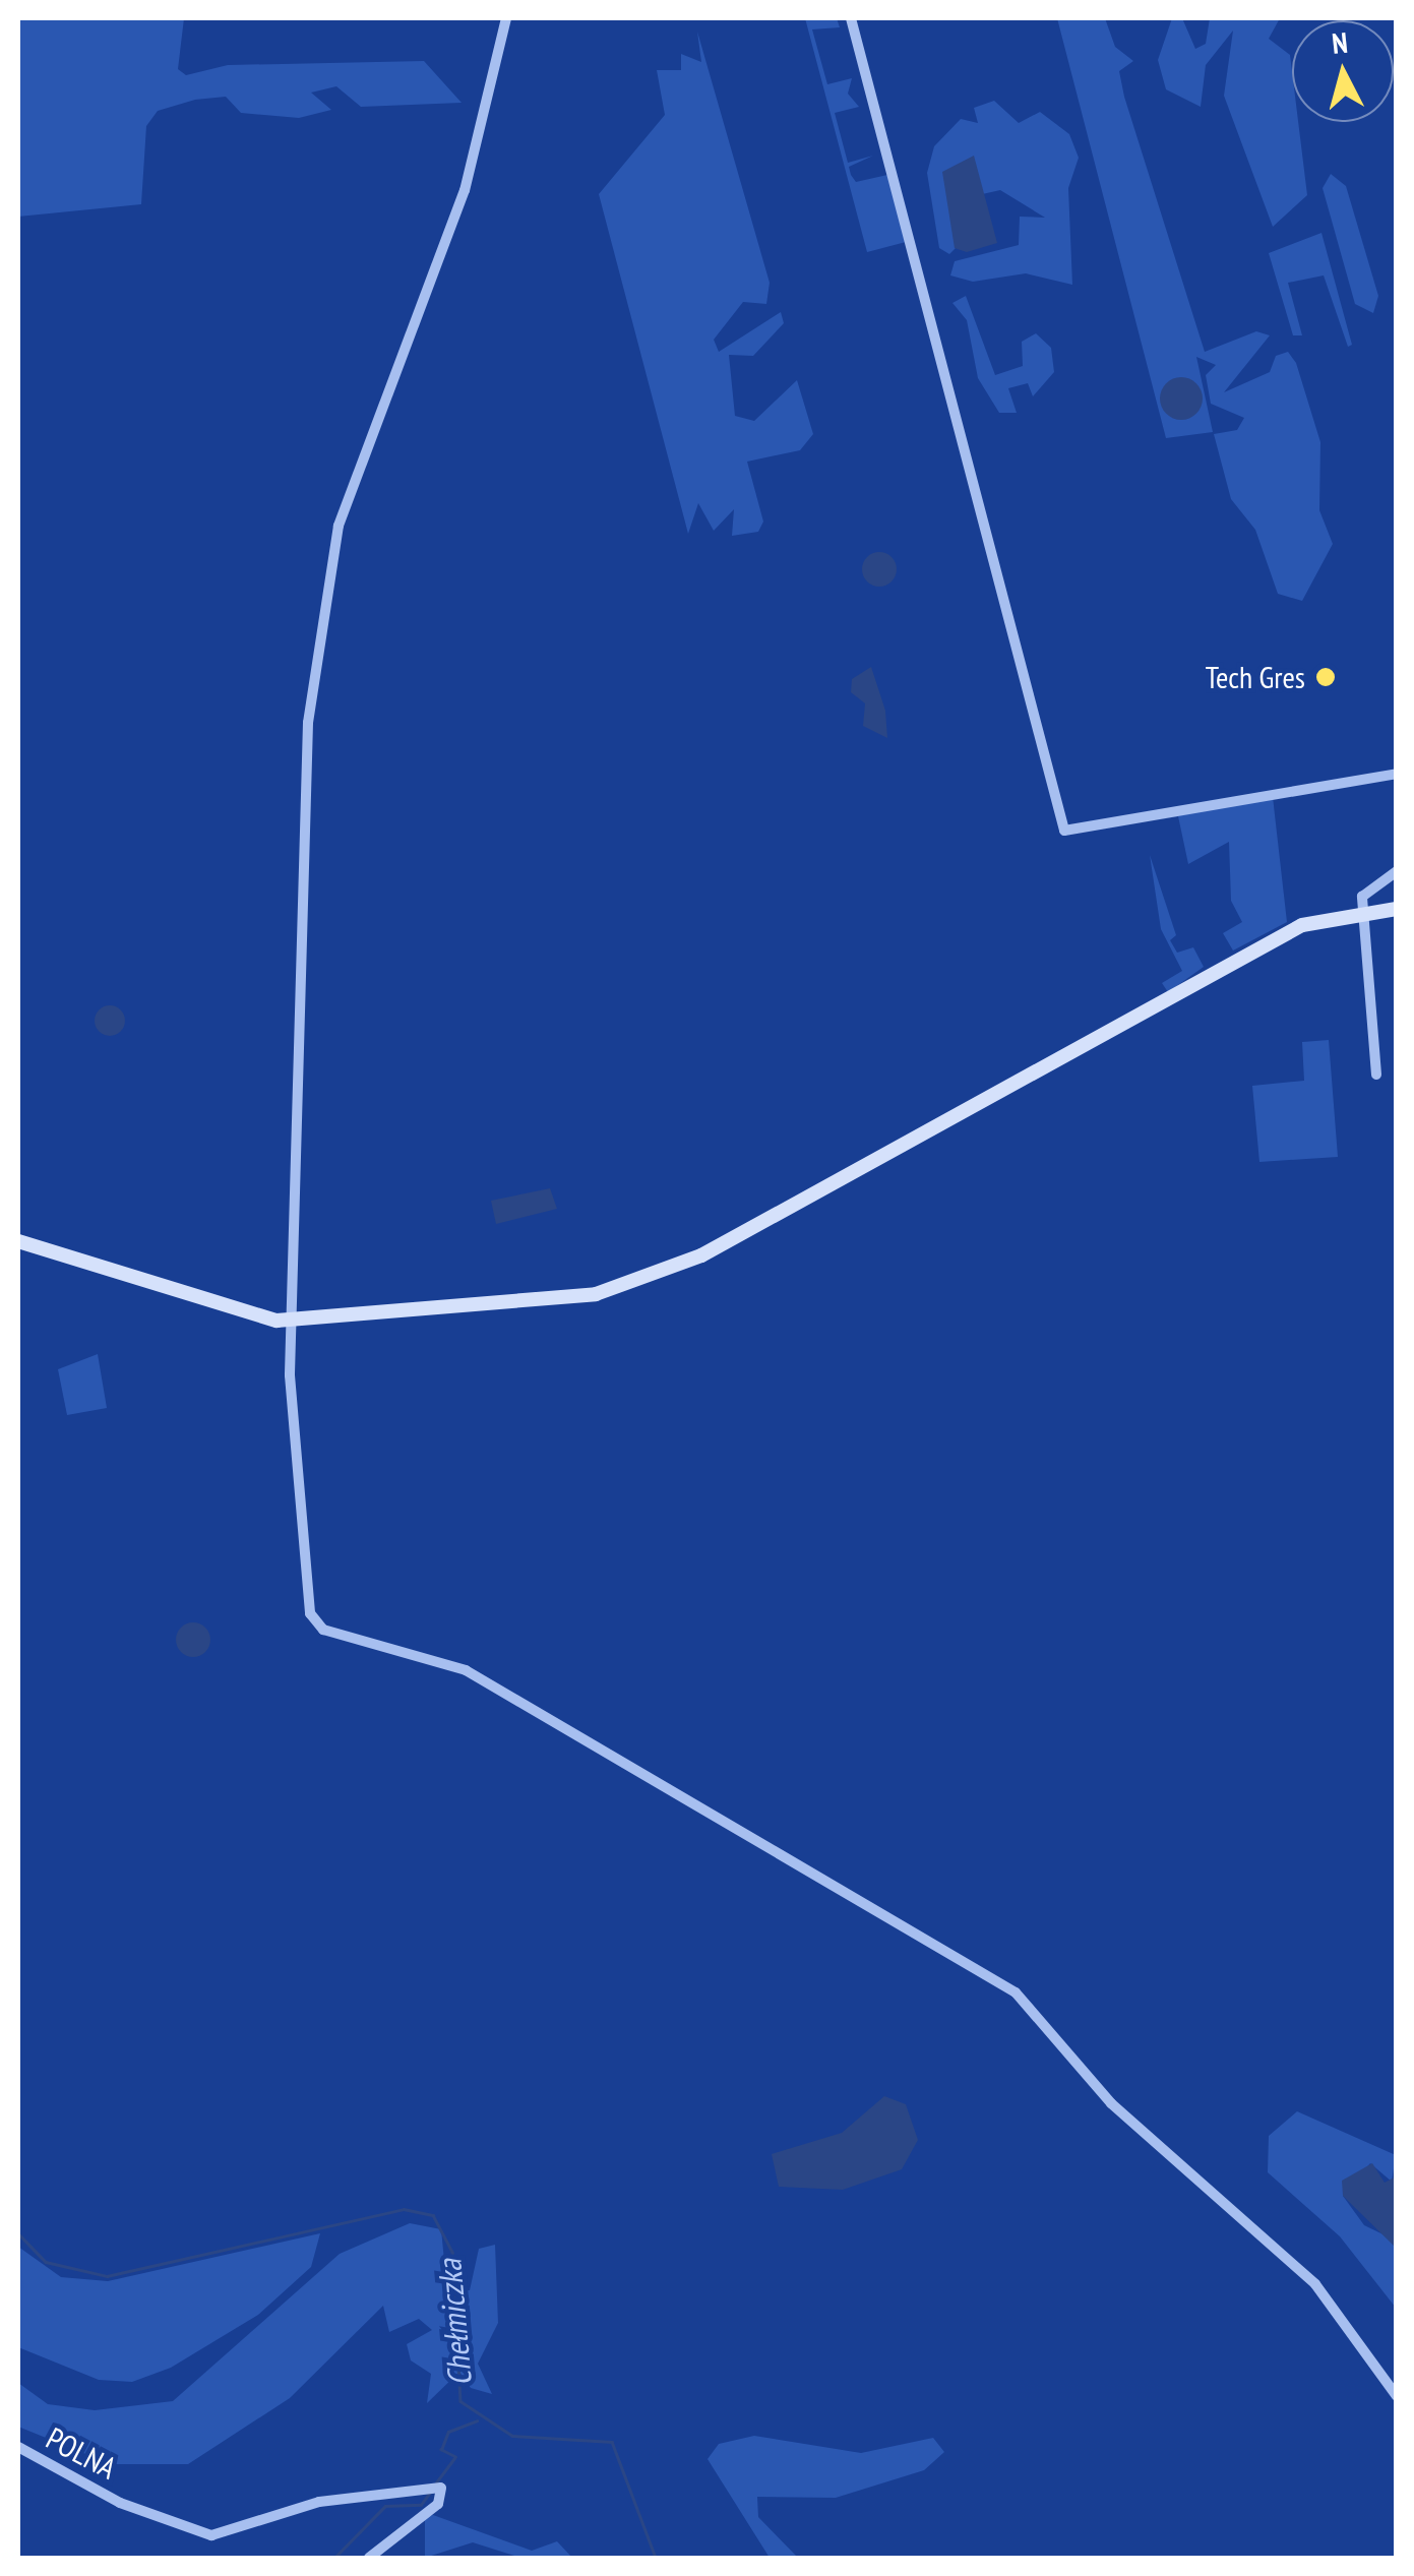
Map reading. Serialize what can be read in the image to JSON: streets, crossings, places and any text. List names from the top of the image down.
{
  "streets": {
    "street": ["POLNA"]
  },
  "water": ["Chełmiczka"],
  "places": ["Tech Gres"],
  "north": "top"
}
